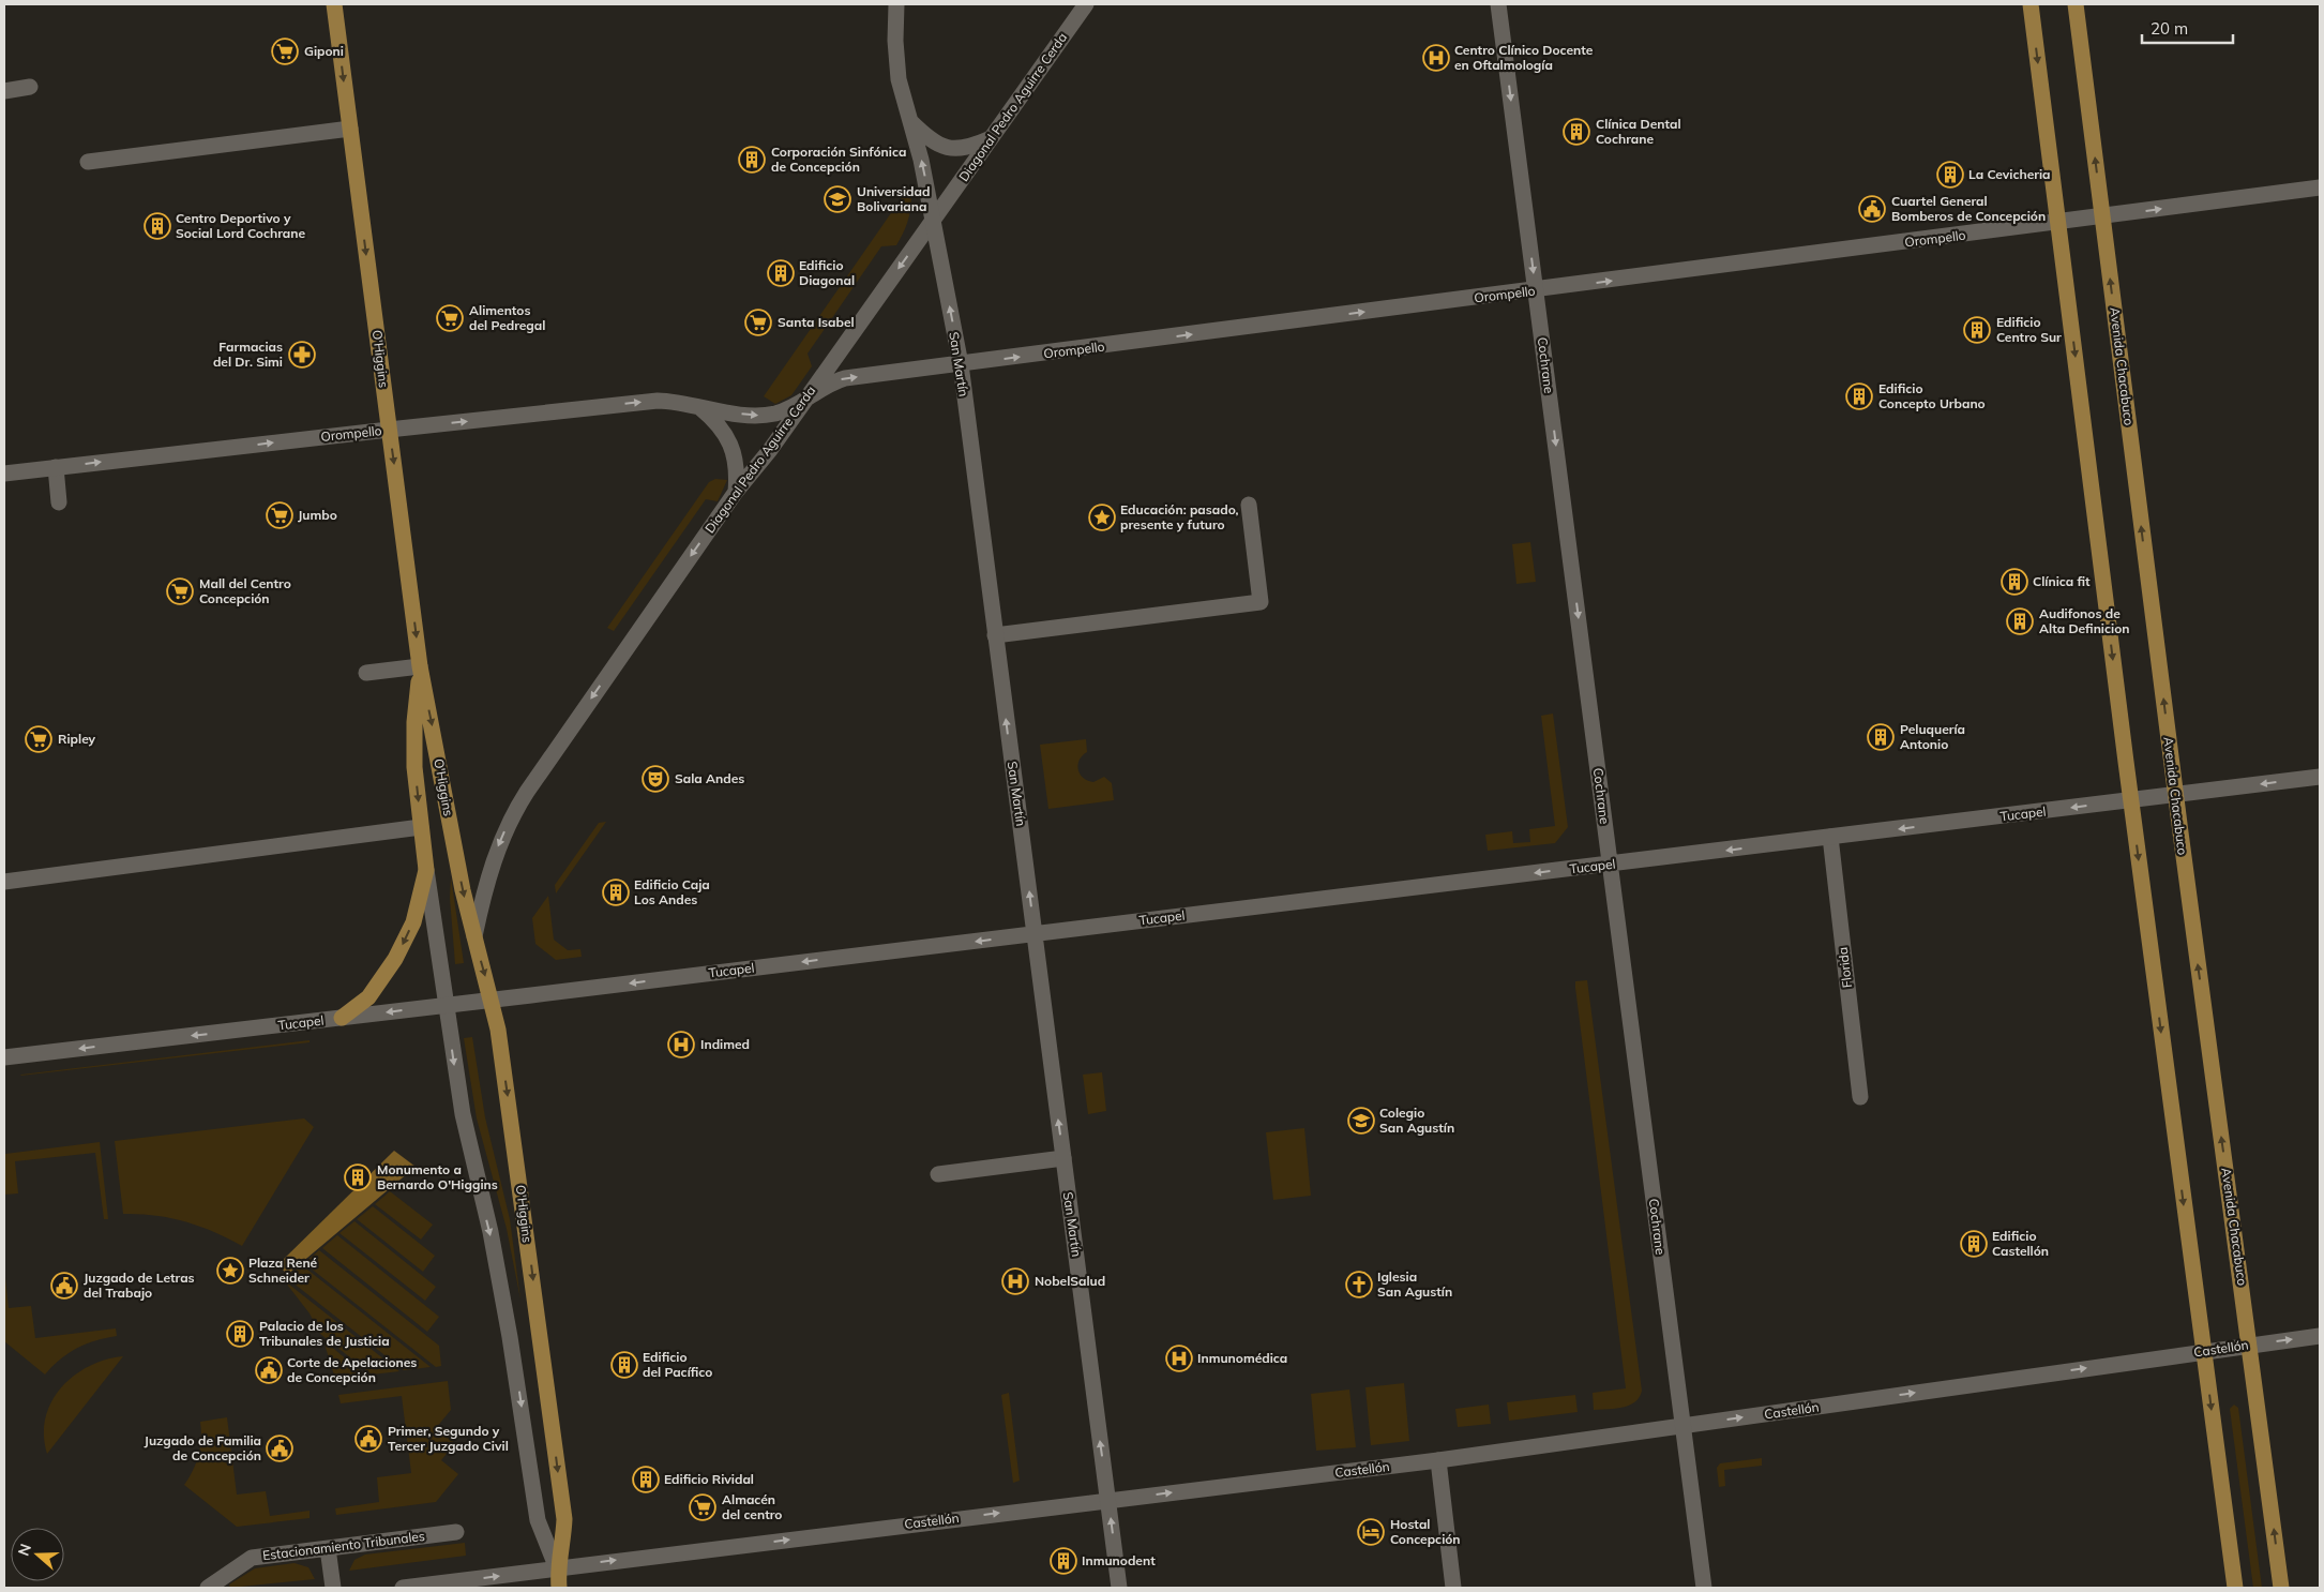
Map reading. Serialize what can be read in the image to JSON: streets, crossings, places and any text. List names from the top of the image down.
{
  "streets": {
    "main road": ["O'Higgins", "Avenida Chacabuco"],
    "street": [
      "Diagonal Pedro Aguirre Cerda",
      "Orompello",
      "San Martín",
      "Cochrane",
      "Tucapel",
      "Florida",
      "Castellón",
      "Estacionamiento Tribunales"
    ]
  },
  "crossings": [
    ["Diagonal Pedro Aguirre Cerda", "Orompello"],
    ["Diagonal Pedro Aguirre Cerda", "O'Higgins"],
    ["Diagonal Pedro Aguirre Cerda", "San Martín"],
    ["Orompello", "O'Higgins"],
    ["Orompello", "San Martín"],
    ["Orompello", "Cochrane"],
    ["Orompello", "Avenida Chacabuco"],
    ["O'Higgins", "Tucapel"],
    ["O'Higgins", "Castellón"],
    ["San Martín", "Tucapel"],
    ["San Martín", "Castellón"],
    ["Cochrane", "Tucapel"],
    ["Cochrane", "Castellón"],
    ["Avenida Chacabuco", "Tucapel"],
    ["Avenida Chacabuco", "Castellón"],
    ["Tucapel", "Florida"]
  ],
  "one_way": [
    "Diagonal Pedro Aguirre Cerda",
    "Orompello",
    "O'Higgins",
    "San Martín",
    "Cochrane",
    "Tucapel",
    "Castellón"
  ],
  "places": {
    "supermarket": [
      "Giponi",
      "Alimentos del Pedregal",
      "Santa Isabel",
      "Jumbo",
      "Mall del Centro Concepción",
      "Ripley",
      "Almacén del centro"
    ],
    "hospital": [
      "Centro Clínico Docente en Oftalmología",
      "Indimed",
      "NobelSalud",
      "Inmunomédica"
    ],
    "building": [
      "Clínica Dental Cochrane",
      "Corporación Sinfónica de Concepción",
      "La Cevicheria",
      "Centro Deportivo y Social Lord Cochrane",
      "Edificio Diagonal",
      "Edificio Centro Sur",
      "Edificio Concepto Urbano",
      "Clínica fit",
      "Audifonos de Alta Definicion",
      "Peluquería Antonio",
      "Edificio Caja Los Andes",
      "Monumento a Bernardo O'Higgins",
      "Edificio Castellón",
      "Palacio de los Tribunales de Justicia",
      "Edificio del Pacífico",
      "Edificio Rividal",
      "Inmunodent"
    ],
    "school or university": ["Universidad Bolivariana", "Colegio San Agustín"],
    "public building": [
      "Cuartel General Bomberos de Concepción",
      "Juzgado de Letras del Trabajo",
      "Corte de Apelaciones de Concepción",
      "Primer, Segundo y Tercer Juzgado Civil",
      "Juzgado de Familia de Concepción"
    ],
    "pharmacy": ["Farmacias del Dr. Simi"],
    "place": ["Educación: pasado, presente y futuro", "Plaza René Schneider"],
    "theatre": ["Sala Andes"],
    "church": ["Iglesia San Agustín"],
    "hotel": ["Hostal Concepción"]
  },
  "scale_bar": "20 m",
  "north": "left"
}
